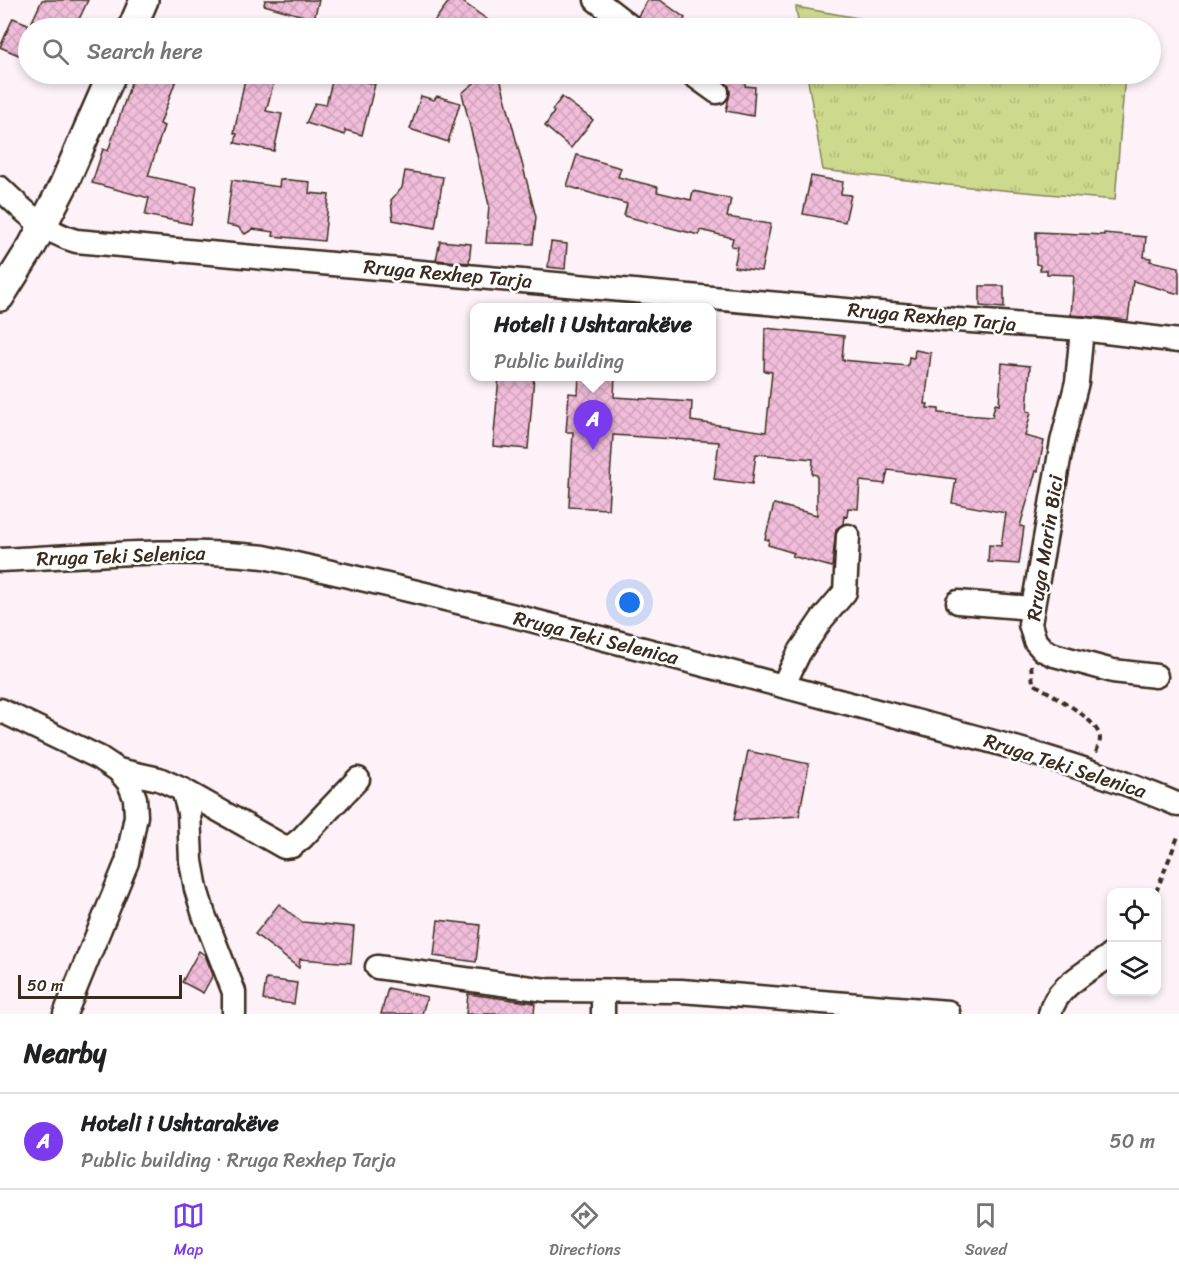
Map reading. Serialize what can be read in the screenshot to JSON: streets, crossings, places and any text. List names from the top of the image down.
{
  "streets": {
    "street": ["Rruga Rexhep Tarja", "Rruga Marin Bici", "Rruga Teki Selenica"]
  },
  "crossings": [
    ["Rruga Rexhep Tarja", "Rruga Marin Bici"]
  ],
  "scale_bar": "50 m",
  "page": {
    "search": "Search here",
    "popup": ["Hoteli i Ushtarakëve", "Public building"],
    "pins": "A",
    "scale": "50 m",
    "heading": "Nearby",
    "list": [
      {
        "mark": "A",
        "name": "Hoteli i Ushtarakëve",
        "note": "Public building · Rruga Rexhep Tarja",
        "value": "50 m"
      }
    ],
    "nav": ["Map", "Directions", "Saved"]
  }
}
